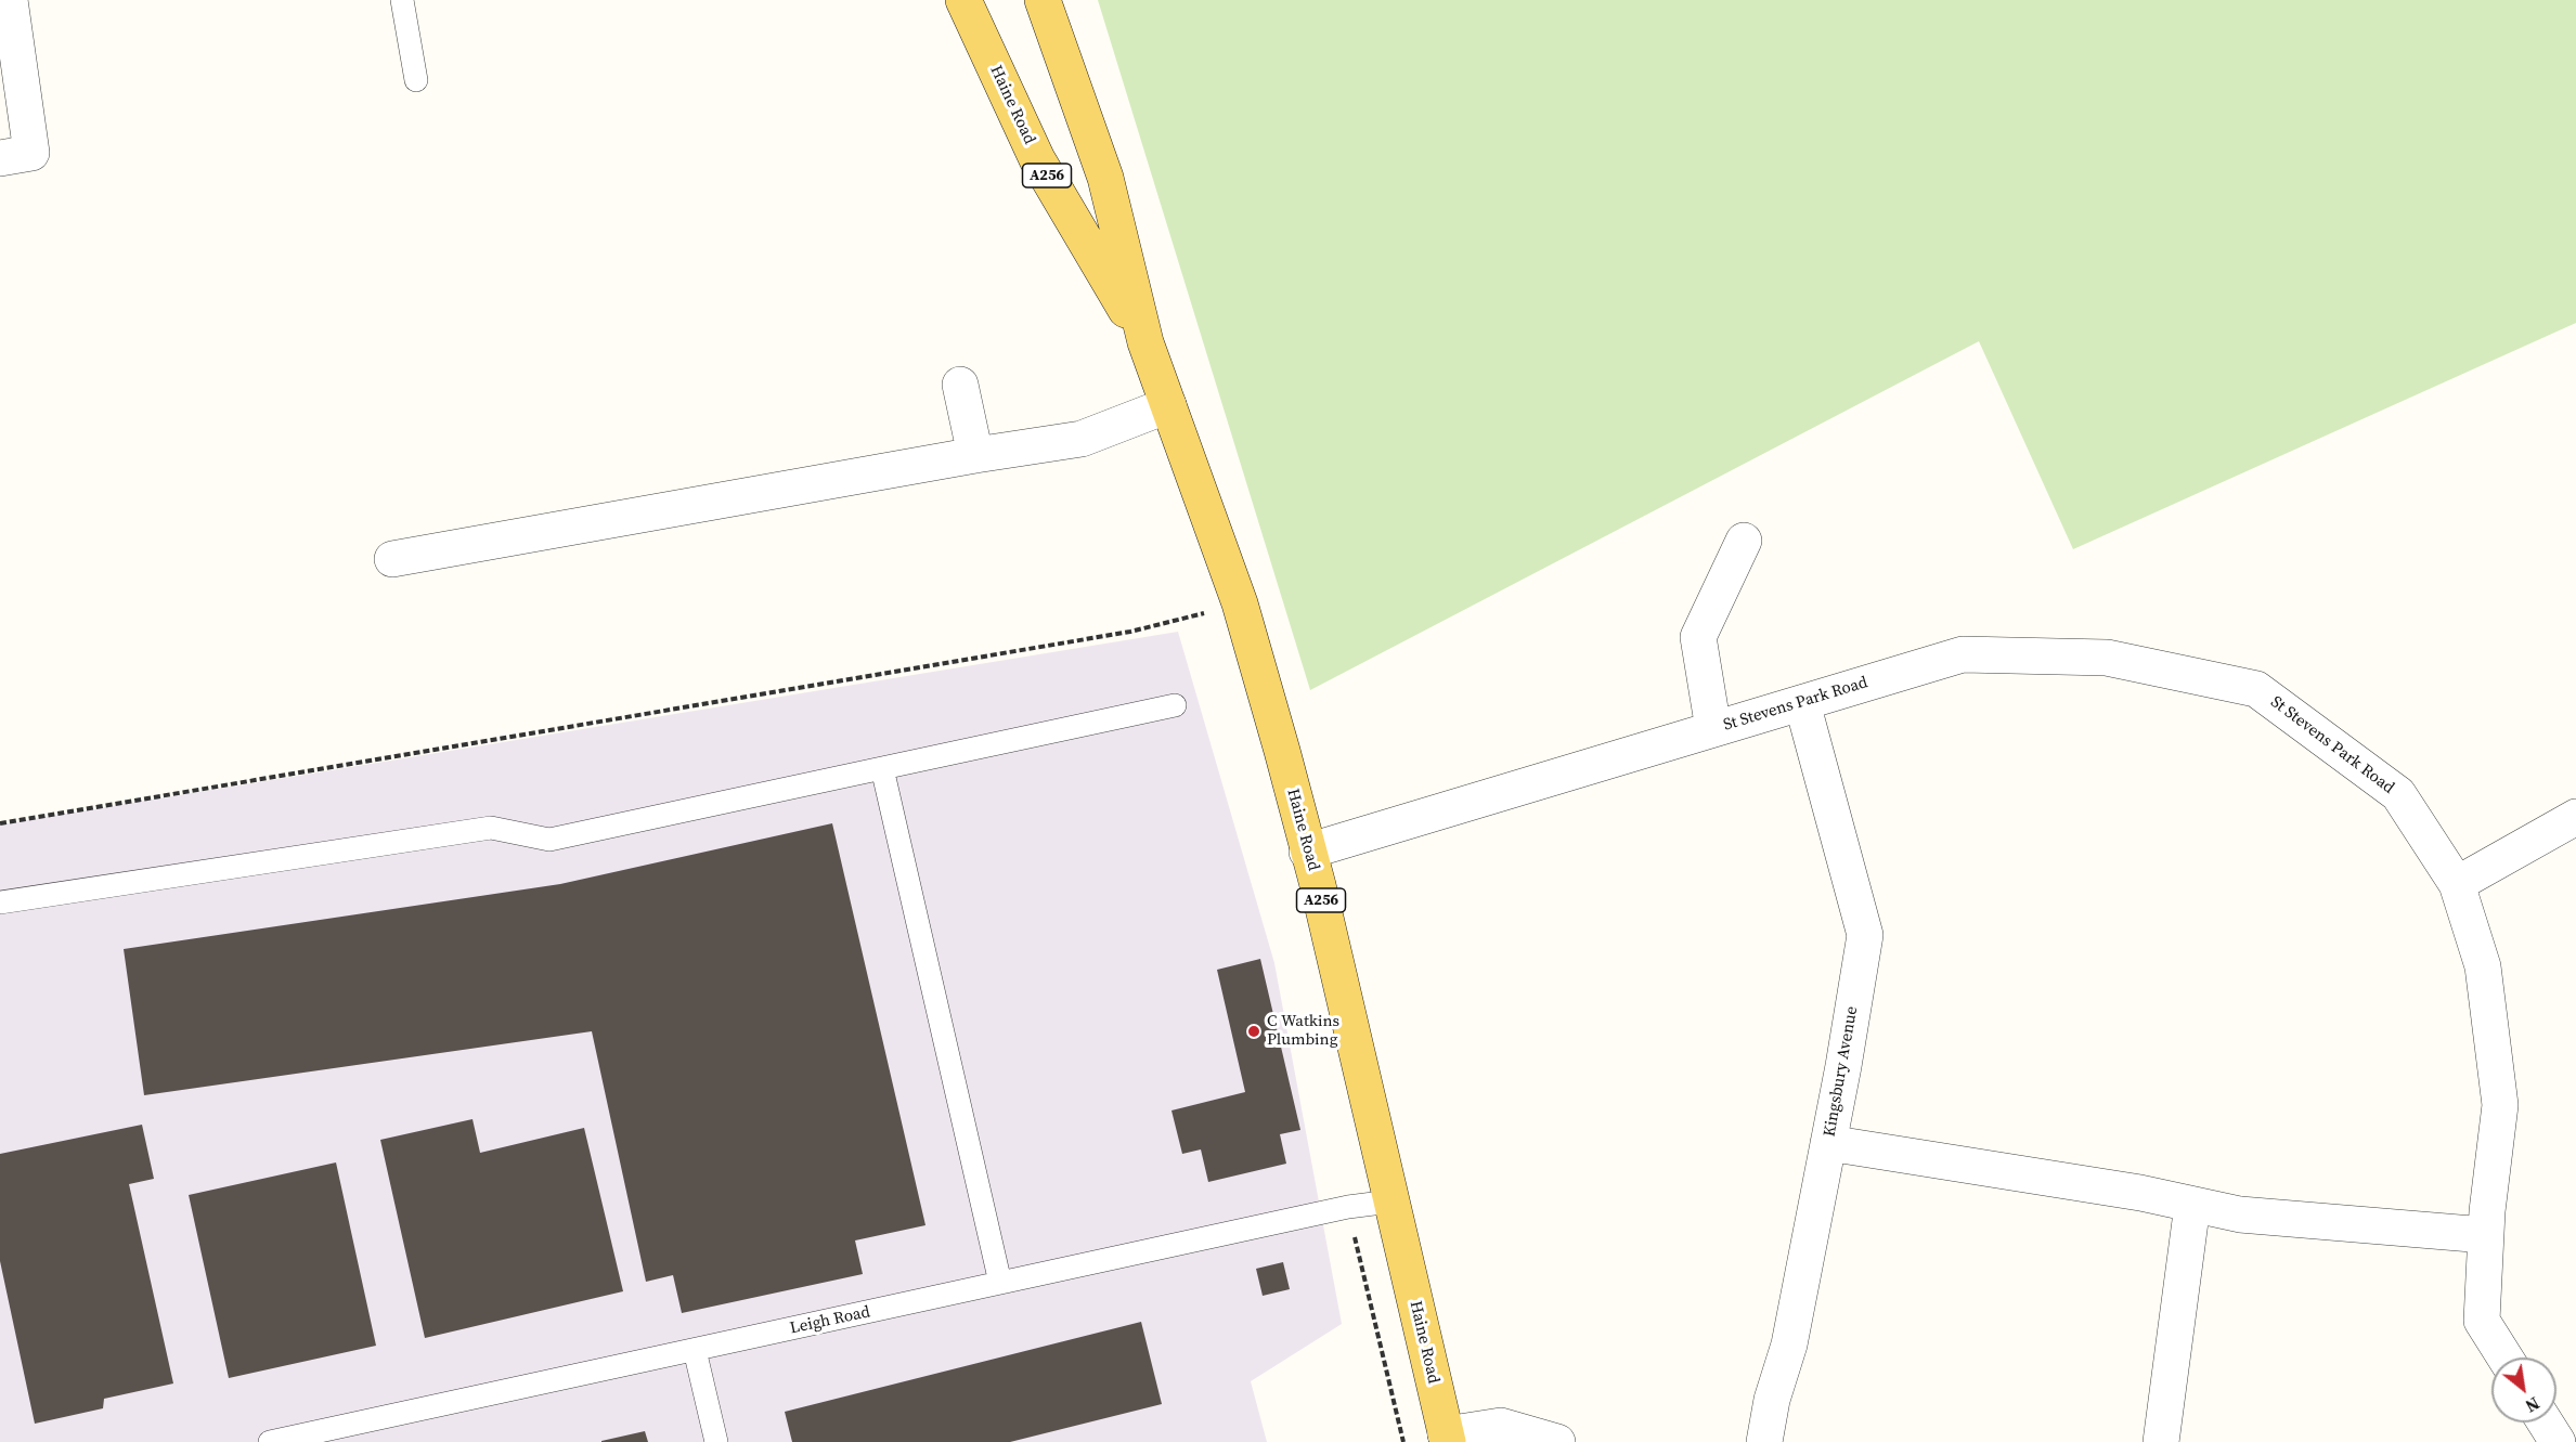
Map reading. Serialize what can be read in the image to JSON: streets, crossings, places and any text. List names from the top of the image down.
{
  "streets": {
    "main road": ["Haine Road", "A256"],
    "street": ["St Stevens Park Road", "Kingsbury Avenue"],
    "lane": ["Leigh Road"]
  },
  "crossings": [
    ["Haine Road", "St Stevens Park Road"],
    ["Haine Road", "Leigh Road"],
    ["St Stevens Park Road", "Kingsbury Avenue"]
  ],
  "places": ["C Watkins Plumbing"],
  "north": "bottom right"
}
